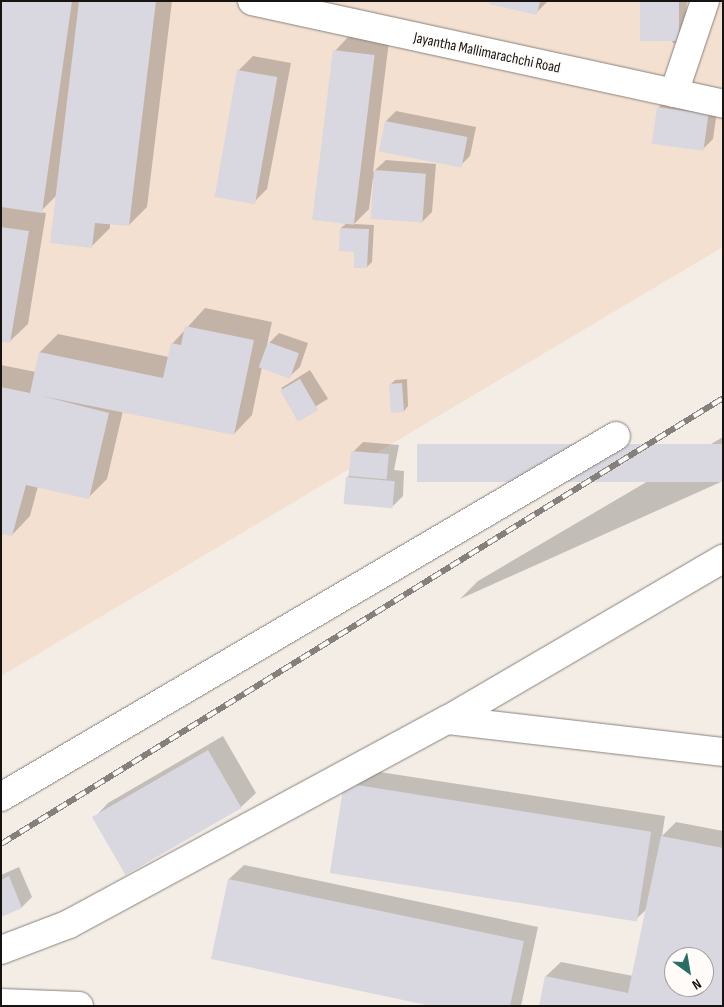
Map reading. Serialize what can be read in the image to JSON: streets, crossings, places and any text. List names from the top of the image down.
{
  "streets": {
    "street": ["Jayantha Mallimarachchi Road"]
  },
  "north": "bottom right"
}
